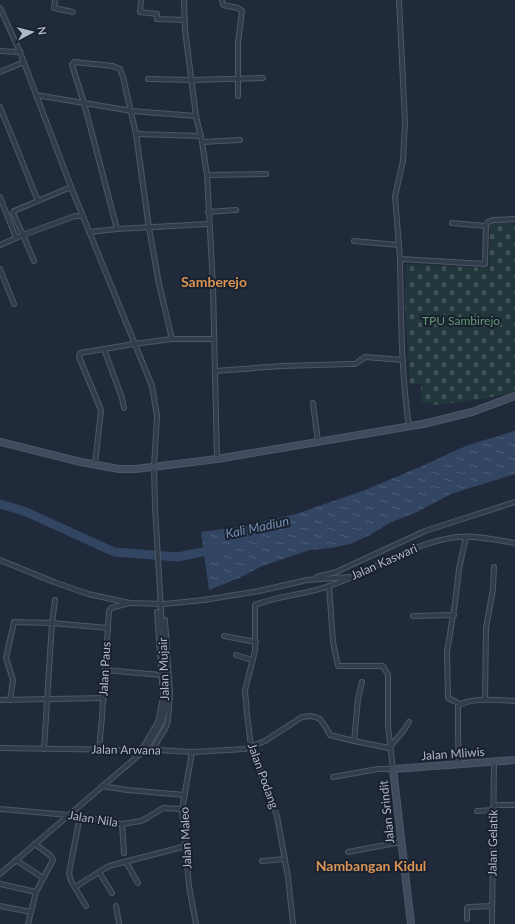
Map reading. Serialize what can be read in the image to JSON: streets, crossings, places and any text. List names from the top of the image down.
{
  "streets": {
    "main road": ["Jalan Mliwis", "Jalan Srindit"],
    "street": [
      "Jalan Kaswari",
      "Jalan Paus",
      "Jalan Mujair",
      "Jalan Arwana",
      "Jalan Podang",
      "Jalan Nila",
      "Jalan Maleo",
      "Jalan Gelatik"
    ]
  },
  "crossings": [
    ["Jalan Kaswari", "Jalan Podang"],
    ["Jalan Paus", "Jalan Arwana"],
    ["Jalan Mujair", "Jalan Arwana"],
    ["Jalan Mujair", "Jalan Nila"],
    ["Jalan Arwana", "Jalan Podang"],
    ["Jalan Arwana", "Jalan Maleo"],
    ["Jalan Mliwis", "Jalan Srindit"],
    ["Jalan Mliwis", "Jalan Gelatik"],
    ["Jalan Nila", "Jalan Maleo"]
  ],
  "districts": ["Samberejo", "Nambangan Kidul"],
  "water": ["Kali Madiun"],
  "parks": ["TPU Sambirejo"],
  "north": "right"
}
